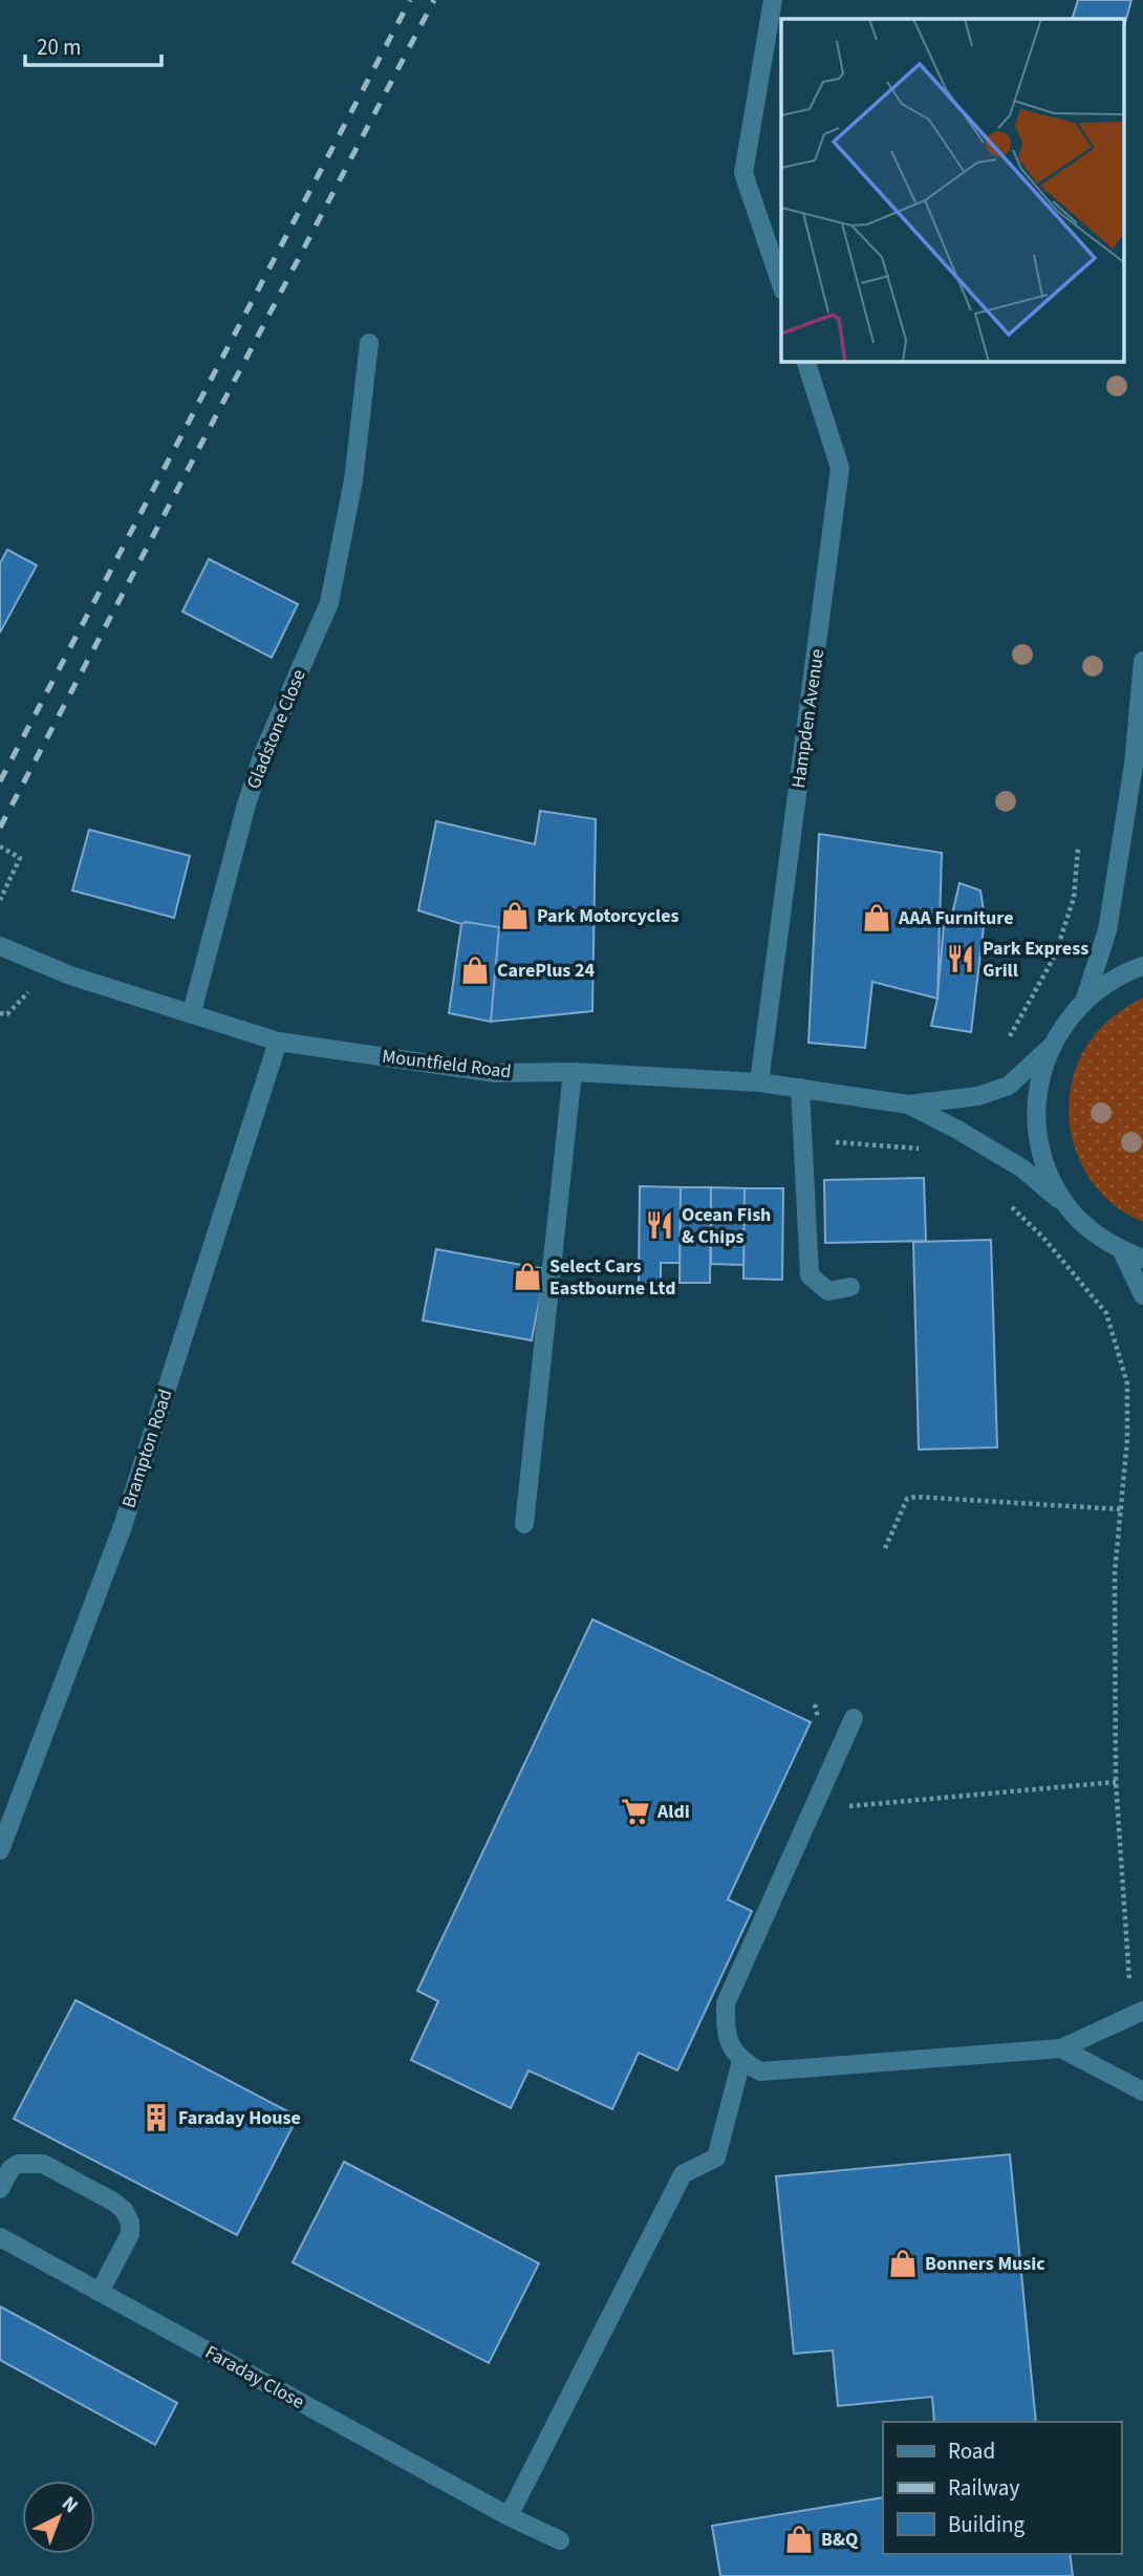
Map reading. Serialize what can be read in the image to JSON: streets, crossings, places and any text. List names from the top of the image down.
{
  "streets": {
    "street": [
      "Hampden Avenue",
      "Gladstone Close",
      "Mountfield Road",
      "Brampton Road",
      "Faraday Close"
    ]
  },
  "crossings": [
    ["Hampden Avenue", "Mountfield Road"],
    ["Gladstone Close", "Mountfield Road"],
    ["Mountfield Road", "Brampton Road"]
  ],
  "places": {
    "shop": [
      "Park Motorcycles",
      "AAA Furniture",
      "CarePlus 24",
      "Select Cars Eastbourne Ltd",
      "Bonners Music",
      "B&Q"
    ],
    "restaurant": ["Park Express Grill", "Ocean Fish & Chips"],
    "supermarket": ["Aldi"],
    "building": ["Faraday House"]
  },
  "legend": ["Road", "Railway", "Building"],
  "scale_bar": "20 m",
  "north": "top right"
}
